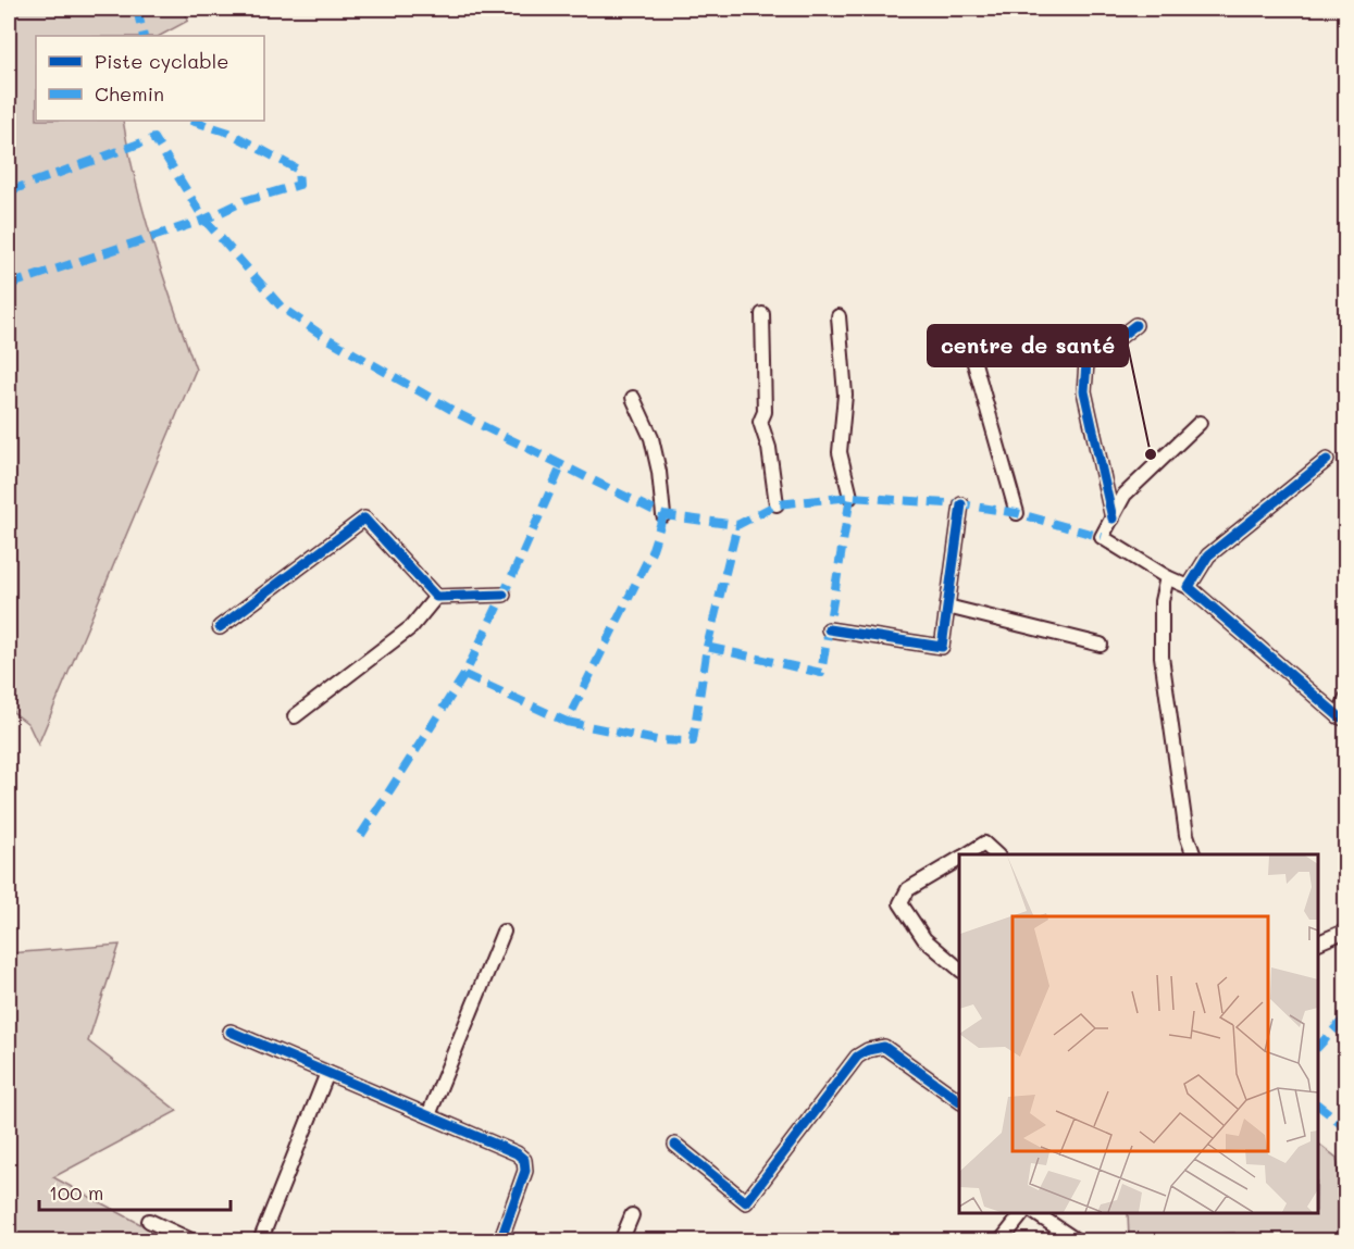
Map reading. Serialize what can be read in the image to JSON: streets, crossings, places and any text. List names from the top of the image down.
{
  "places": ["centre de santé"],
  "legend": ["Piste cyclable", "Chemin"],
  "scale_bar": "100 m"
}
